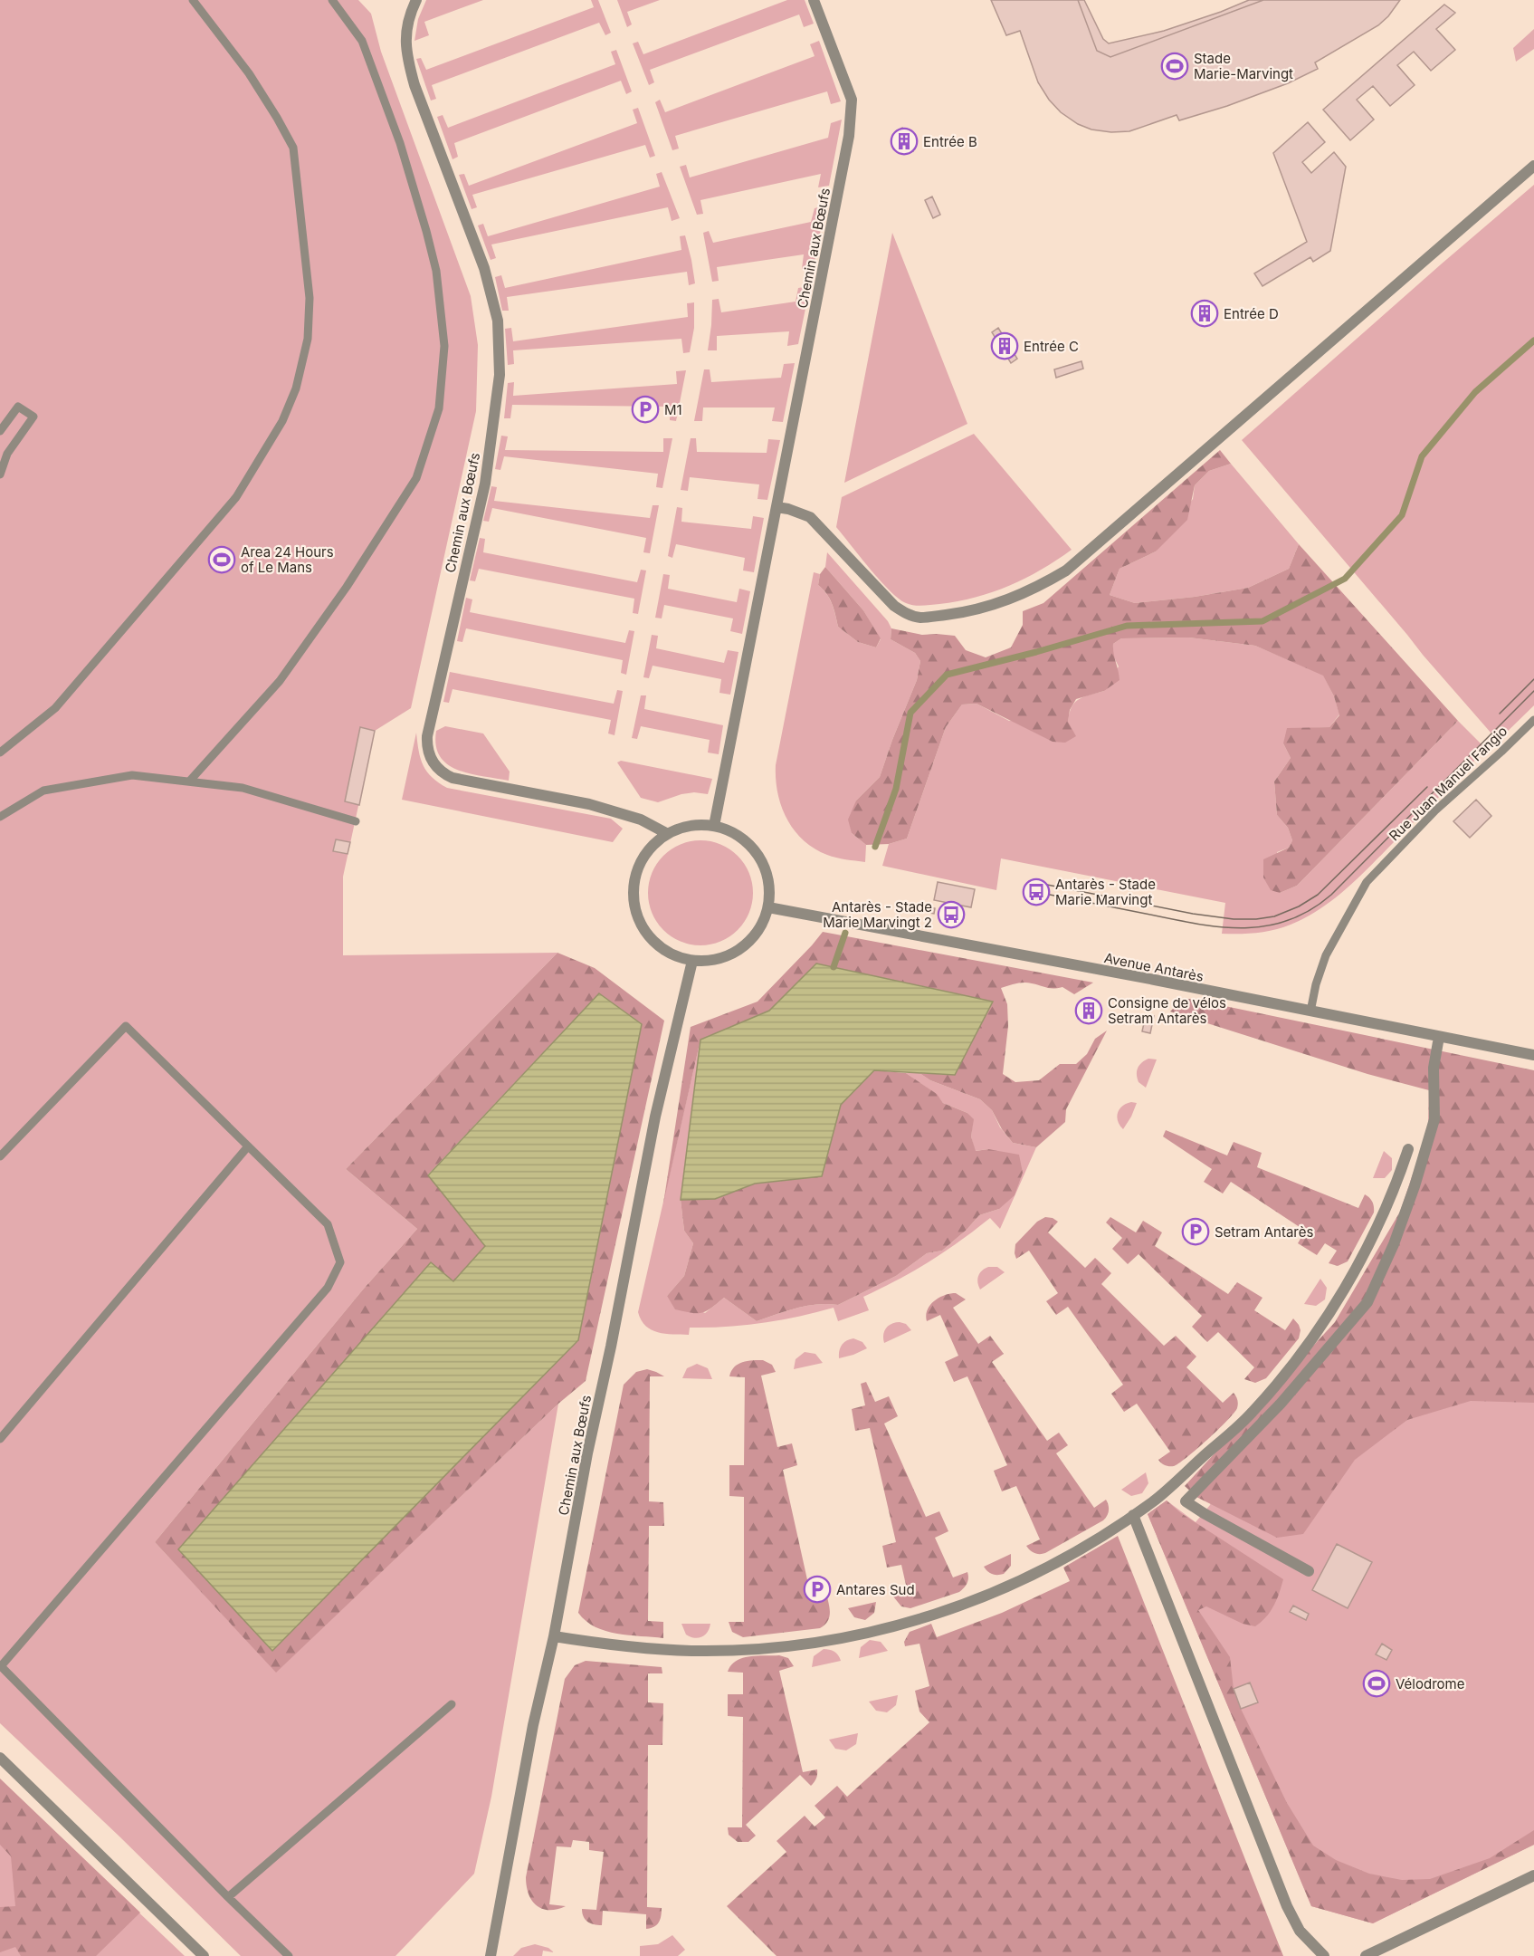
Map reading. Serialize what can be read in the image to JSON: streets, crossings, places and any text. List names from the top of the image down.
{
  "streets": {
    "street": ["Chemin aux Bœufs", "Avenue Antarès"],
    "lane": ["Rue Juan Manuel Fangio"]
  },
  "crossings": [
    ["Chemin aux Bœufs", "Avenue Antarès"],
    ["Rue Juan Manuel Fangio", "Avenue Antarès"]
  ],
  "places": {
    "sports": ["Stade Marie-Marvingt", "Area 24 Hours of Le Mans", "Vélodrome"],
    "building": [
      "Entrée B",
      "Entrée D",
      "Entrée C",
      "Consigne de vélos Setram Antarès"
    ],
    "parking": ["M1", "Setram Antarès", "Antares Sud"],
    "bus stop": ["Antarès - Stade Marie Marvingt", "Antarès - Stade Marie Marvingt 2"]
  }
}
